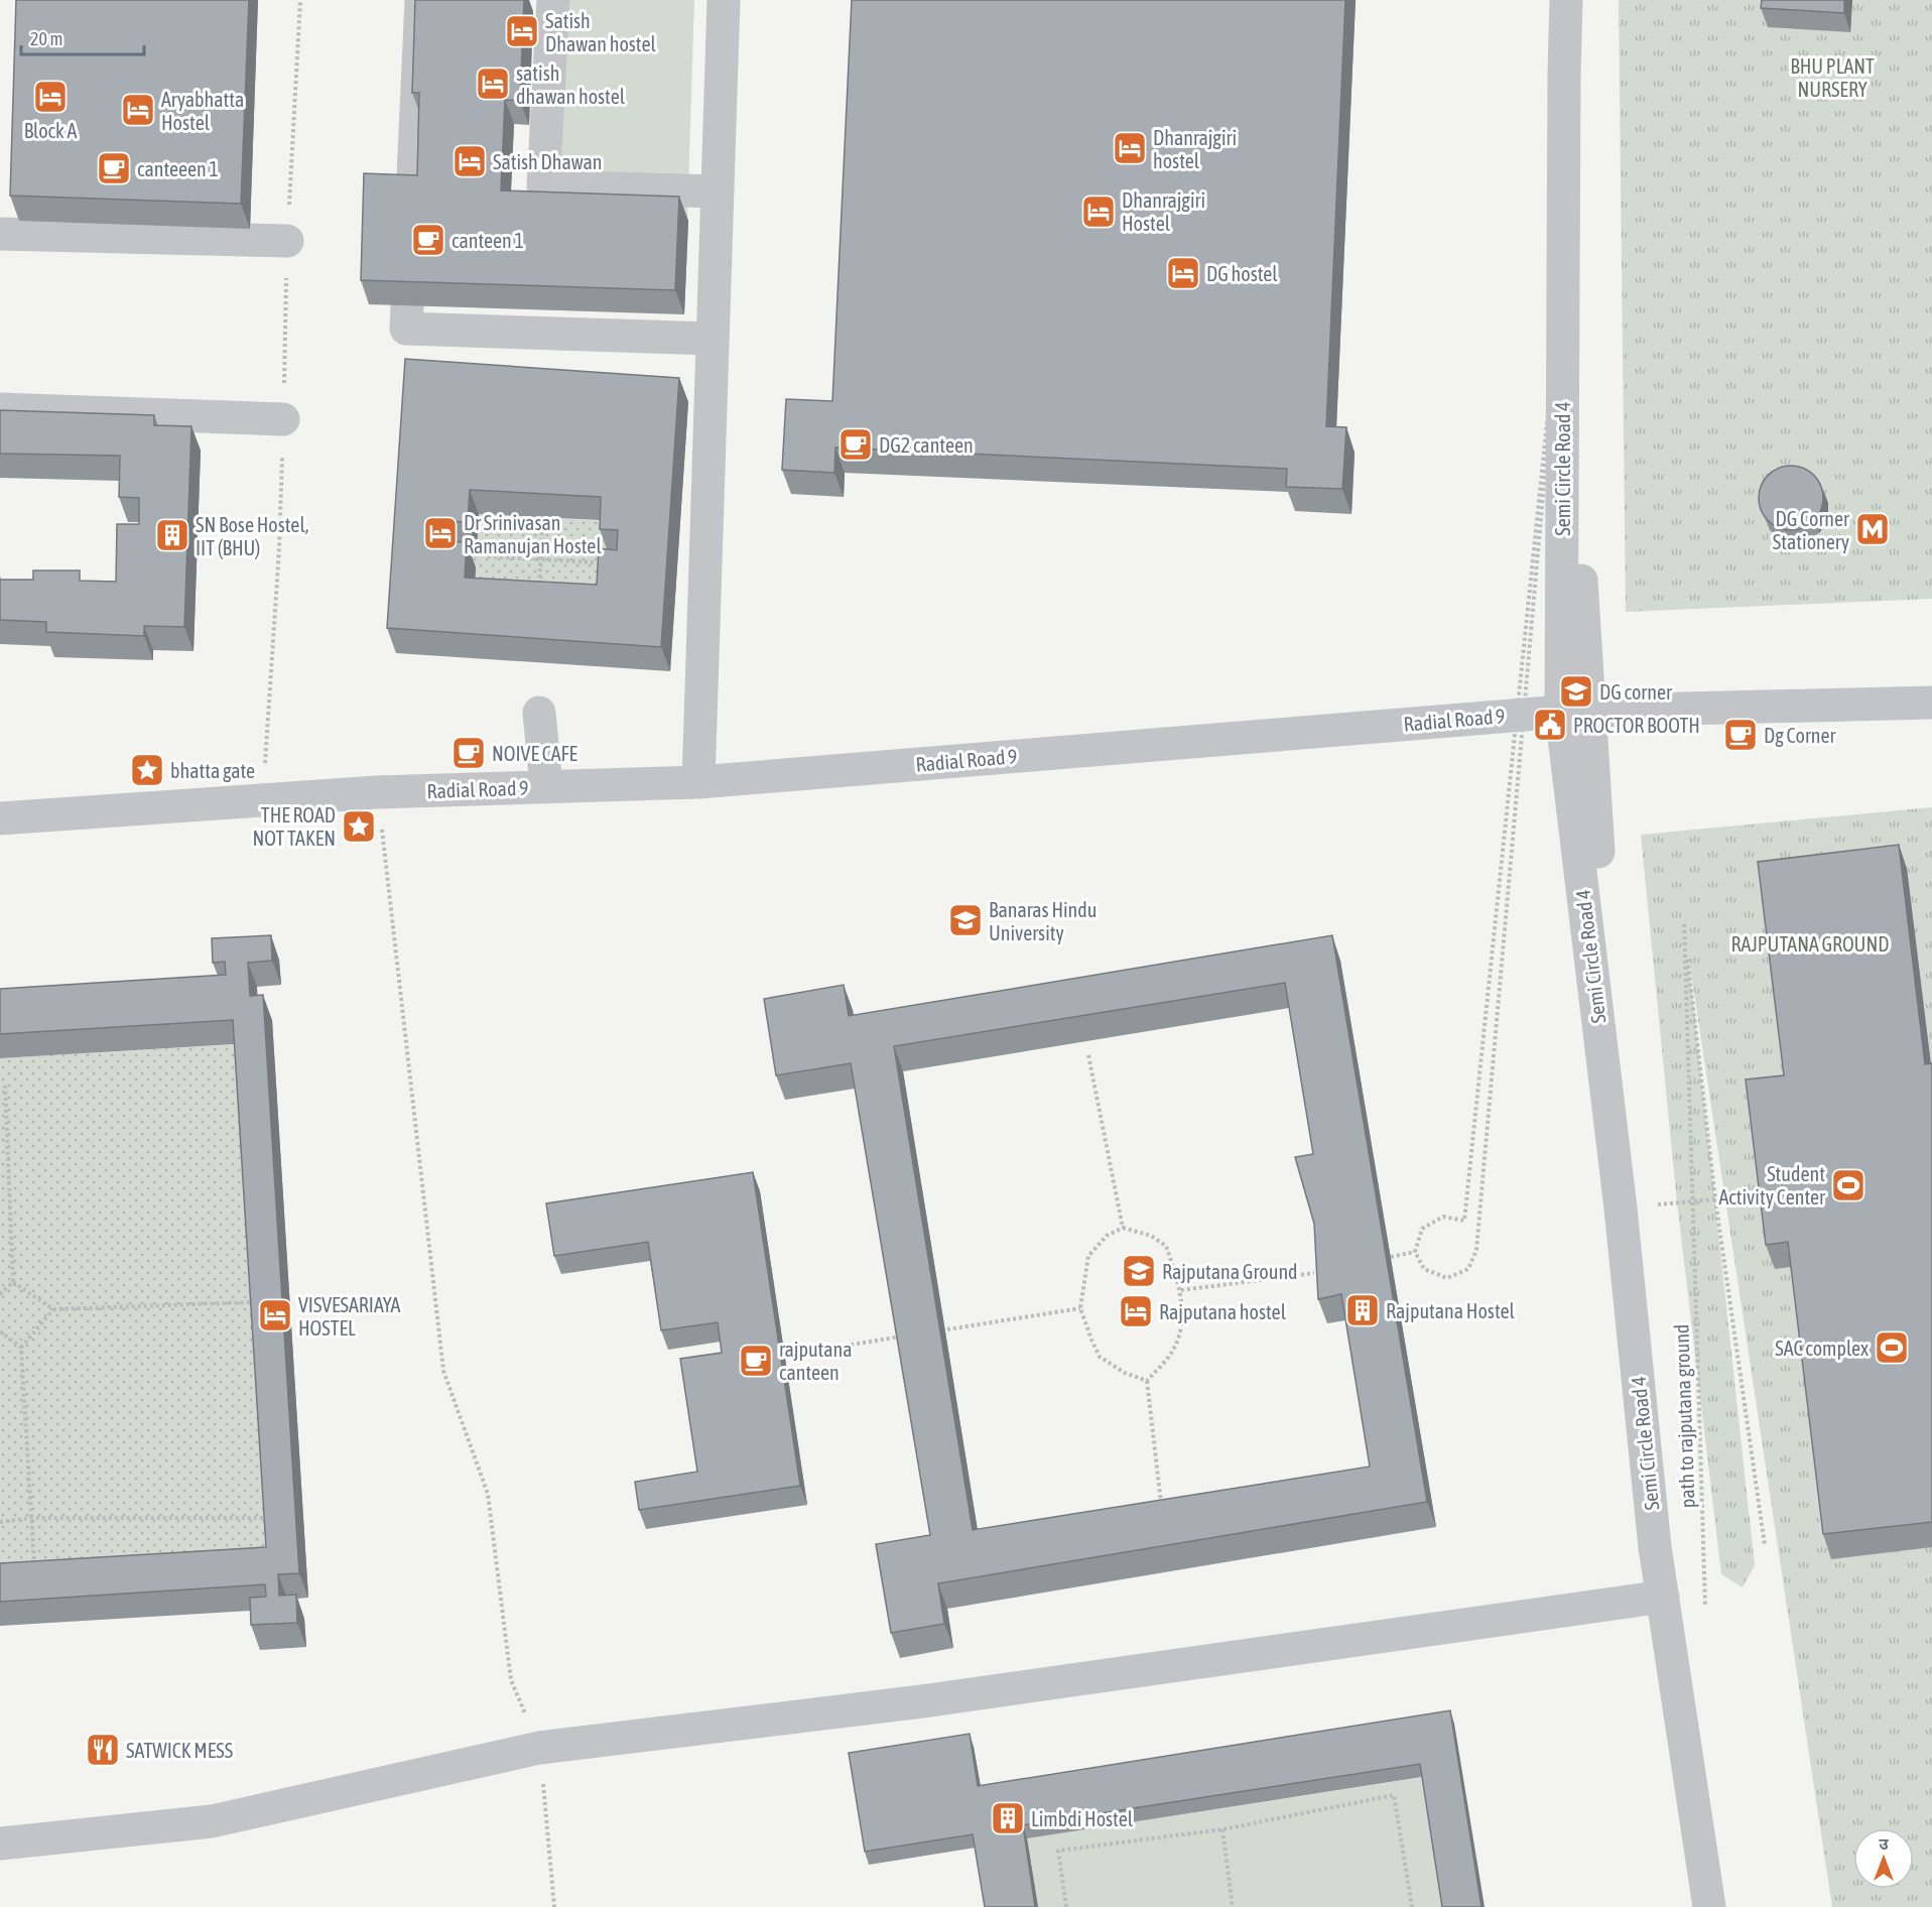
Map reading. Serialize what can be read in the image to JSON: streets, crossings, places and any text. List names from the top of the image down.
{
  "streets": {
    "street": ["Semi Circle Road 4", "Radial Road 9"],
    "path": ["path to rajputana ground"]
  },
  "crossings": [
    ["Semi Circle Road 4", "Radial Road 9"]
  ],
  "parks": ["BHU PLANT NURSERY", "RAJPUTANA GROUND"],
  "places": {
    "hotel": [
      "Satish Dhawan hostel",
      "satish dhawan hostel",
      "Block A",
      "Aryabhatta Hostel",
      "Dhanrajgiri hostel",
      "Satish Dhawan",
      "Dhanrajgiri Hostel",
      "DG hostel",
      "Dr Srinivasan Ramanujan Hostel",
      "Rajputana hostel",
      "VISVESARIAYA HOSTEL"
    ],
    "cafe": [
      "canteeen 1",
      "canteen 1",
      "DG2 canteen",
      "Dg Corner",
      "NOIVE CAFE",
      "rajputana canteen"
    ],
    "metro station": ["DG Corner Stationery"],
    "building": ["SN Bose Hostel, IIT (BHU)", "Rajputana Hostel", "Limbdi Hostel"],
    "school or university": ["DG corner", "Banaras Hindu University", "Rajputana Ground"],
    "public building": ["PROCTOR BOOTH"],
    "place": ["bhatta gate", "THE ROAD NOT TAKEN"],
    "sports": ["Student Activity Center", "SAC complex"],
    "restaurant": ["SATWICK MESS"]
  },
  "scale_bar": "20 m",
  "north": "top"
}
